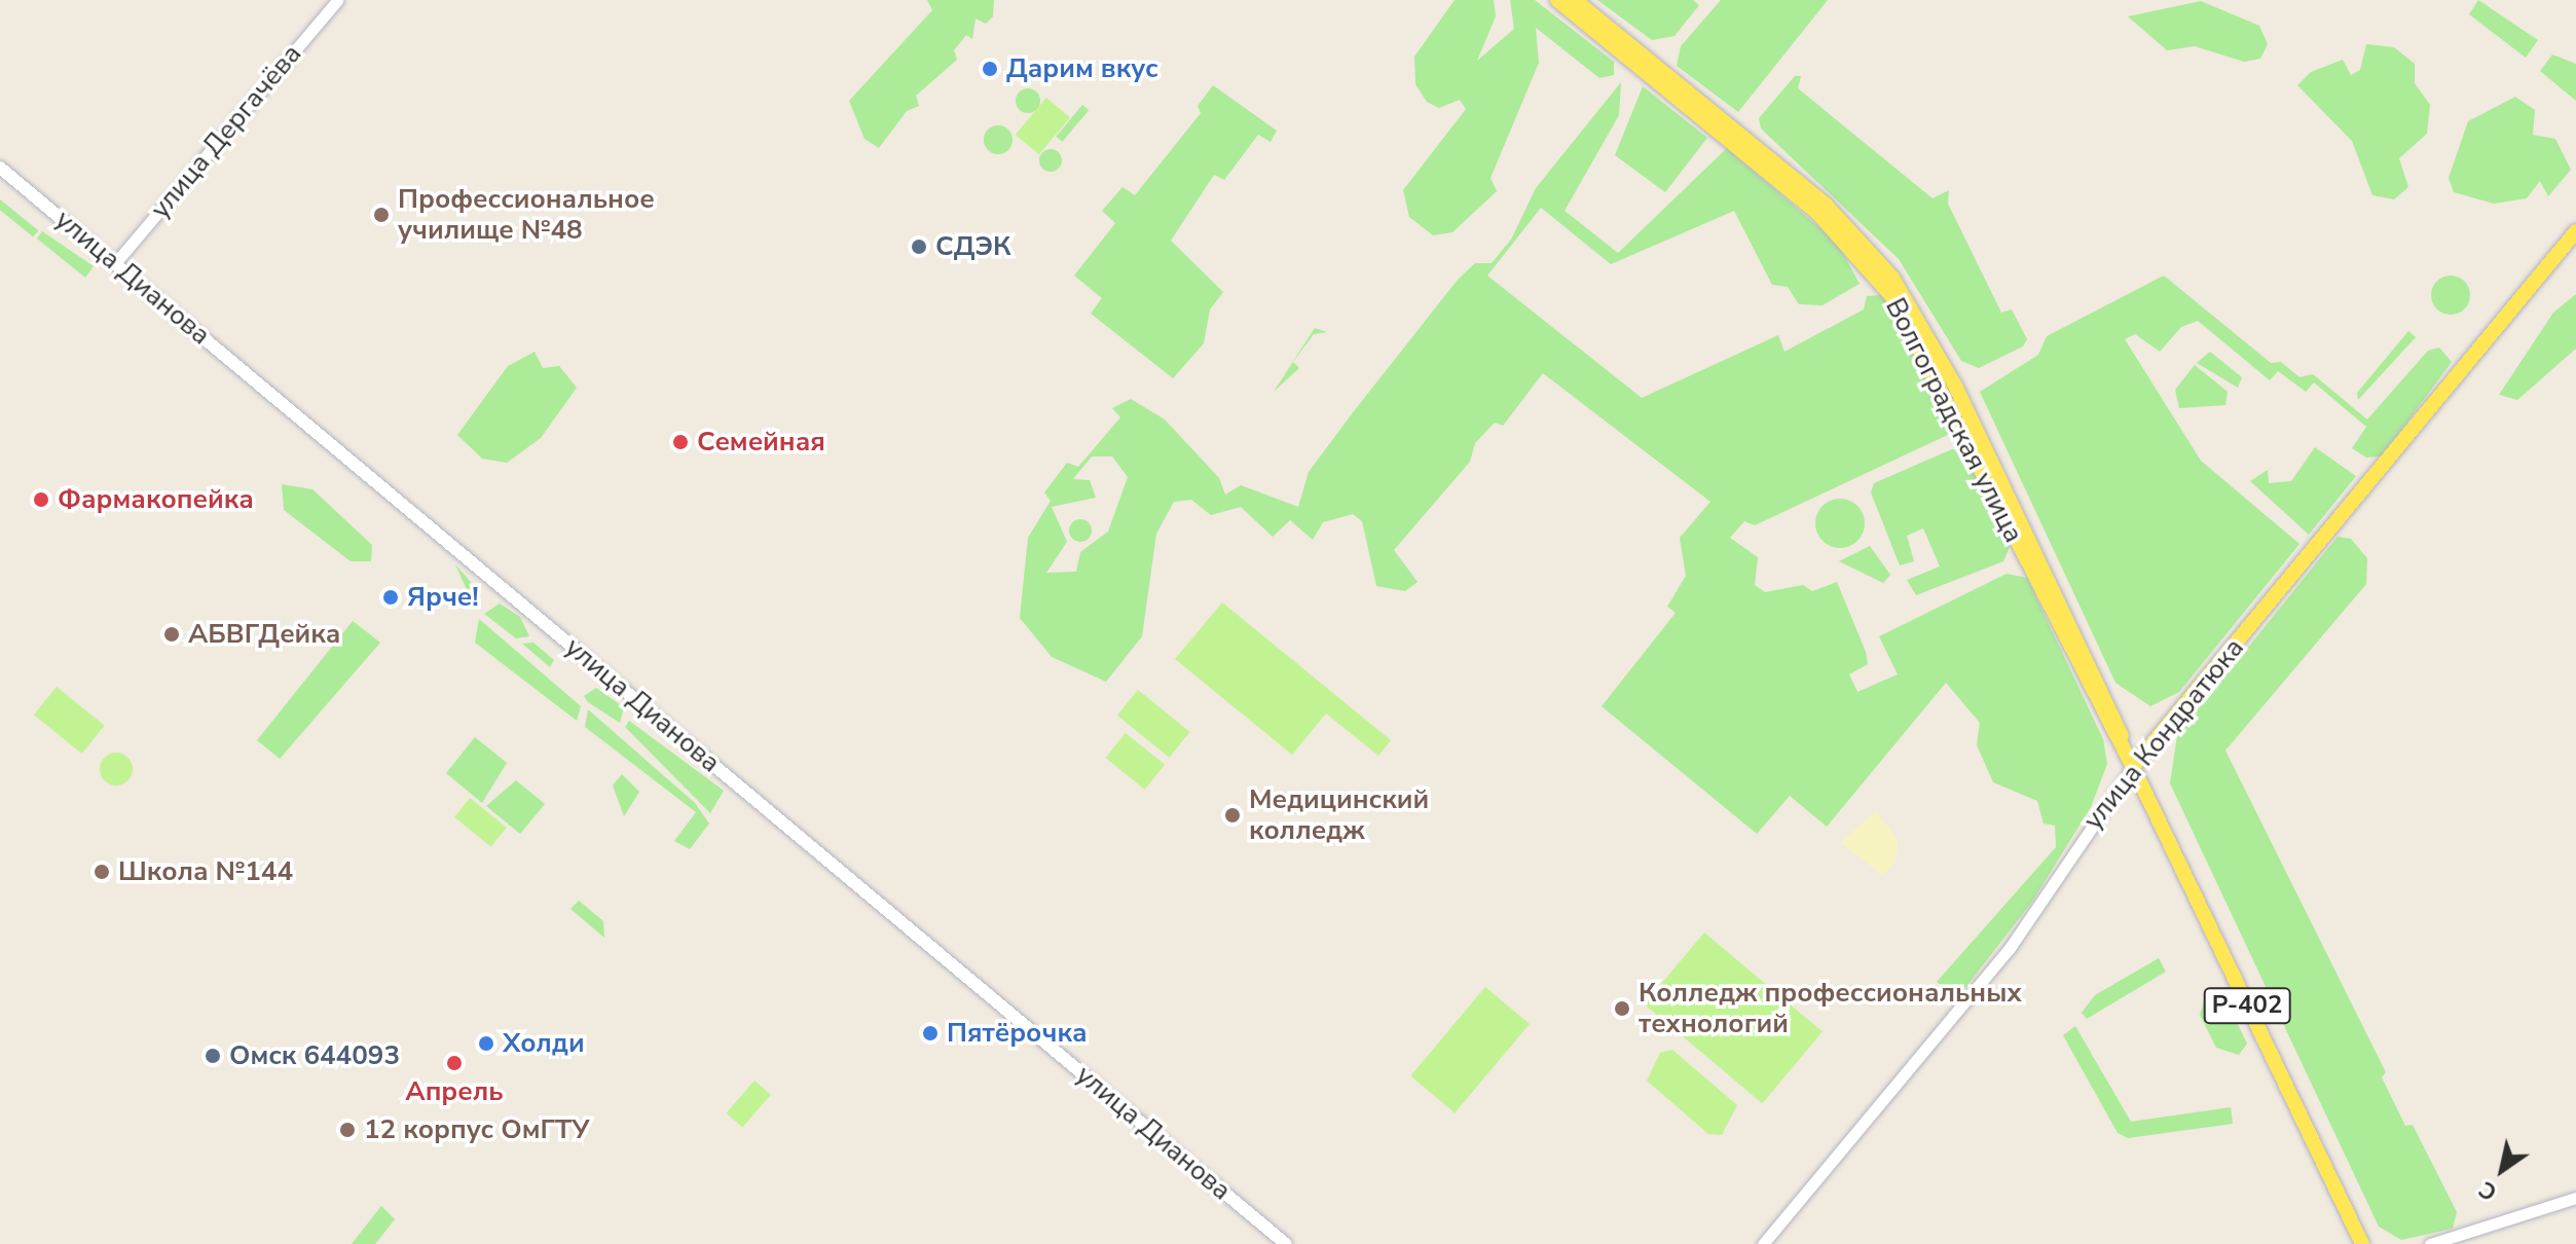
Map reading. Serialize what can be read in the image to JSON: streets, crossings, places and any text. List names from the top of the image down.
{
  "streets": {
    "main road": [
      "улица Дианова",
      "Волгоградская улица",
      "улица Кондратюка",
      "Р-402"
    ],
    "street": ["улица Дергачёва"]
  },
  "crossings": [
    ["улица Дергачёва", "улица Дианова"],
    ["Волгоградская улица", "улица Кондратюка"]
  ],
  "places": [
    "Дарим вкус",
    "Профессиональное училище №48",
    "СДЭК",
    "Семейная",
    "Фармакопейка",
    "Ярче!",
    "АБВГДейка",
    "Медицинский колледж",
    "Школа №144",
    "Колледж профессиональных технологий",
    "Пятёрочка",
    "Холди",
    "Омск 644093",
    "Апрель",
    "12 корпус ОмГТУ"
  ],
  "north": "bottom left"
}
